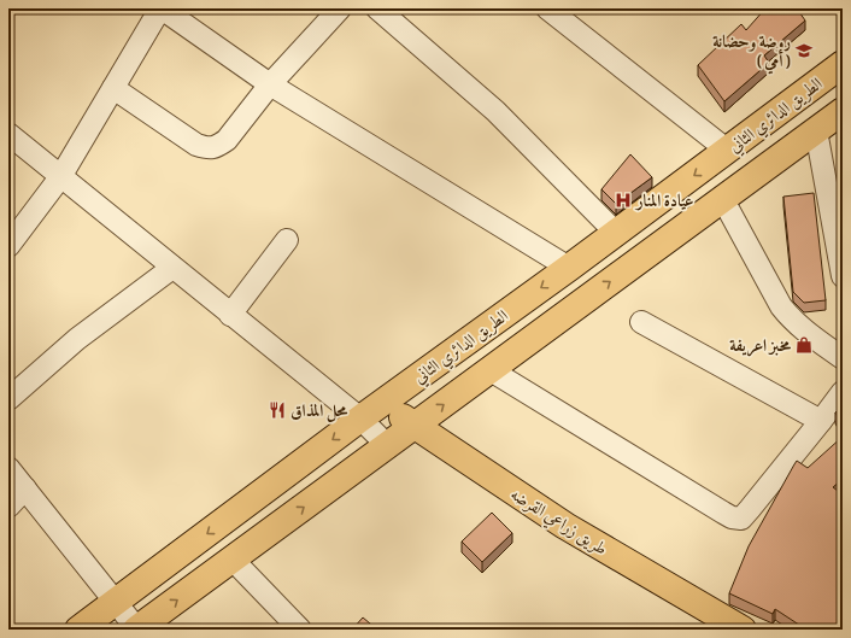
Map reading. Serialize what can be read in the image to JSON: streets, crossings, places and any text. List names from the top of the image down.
{
  "streets": {
    "main road": ["الطريق الدائري الثاني", "طريق زراعي القرضه"]
  },
  "crossings": [
    ["الطريق الدائري الثاني", "طريق زراعي القرضه"]
  ],
  "places": {
    "school or university": ["روضة وحضانة ( أمي )"],
    "hospital": ["عيادة المنار"],
    "shop": ["مخبز اعريفة"],
    "restaurant": ["محل المذاق"]
  }
}
